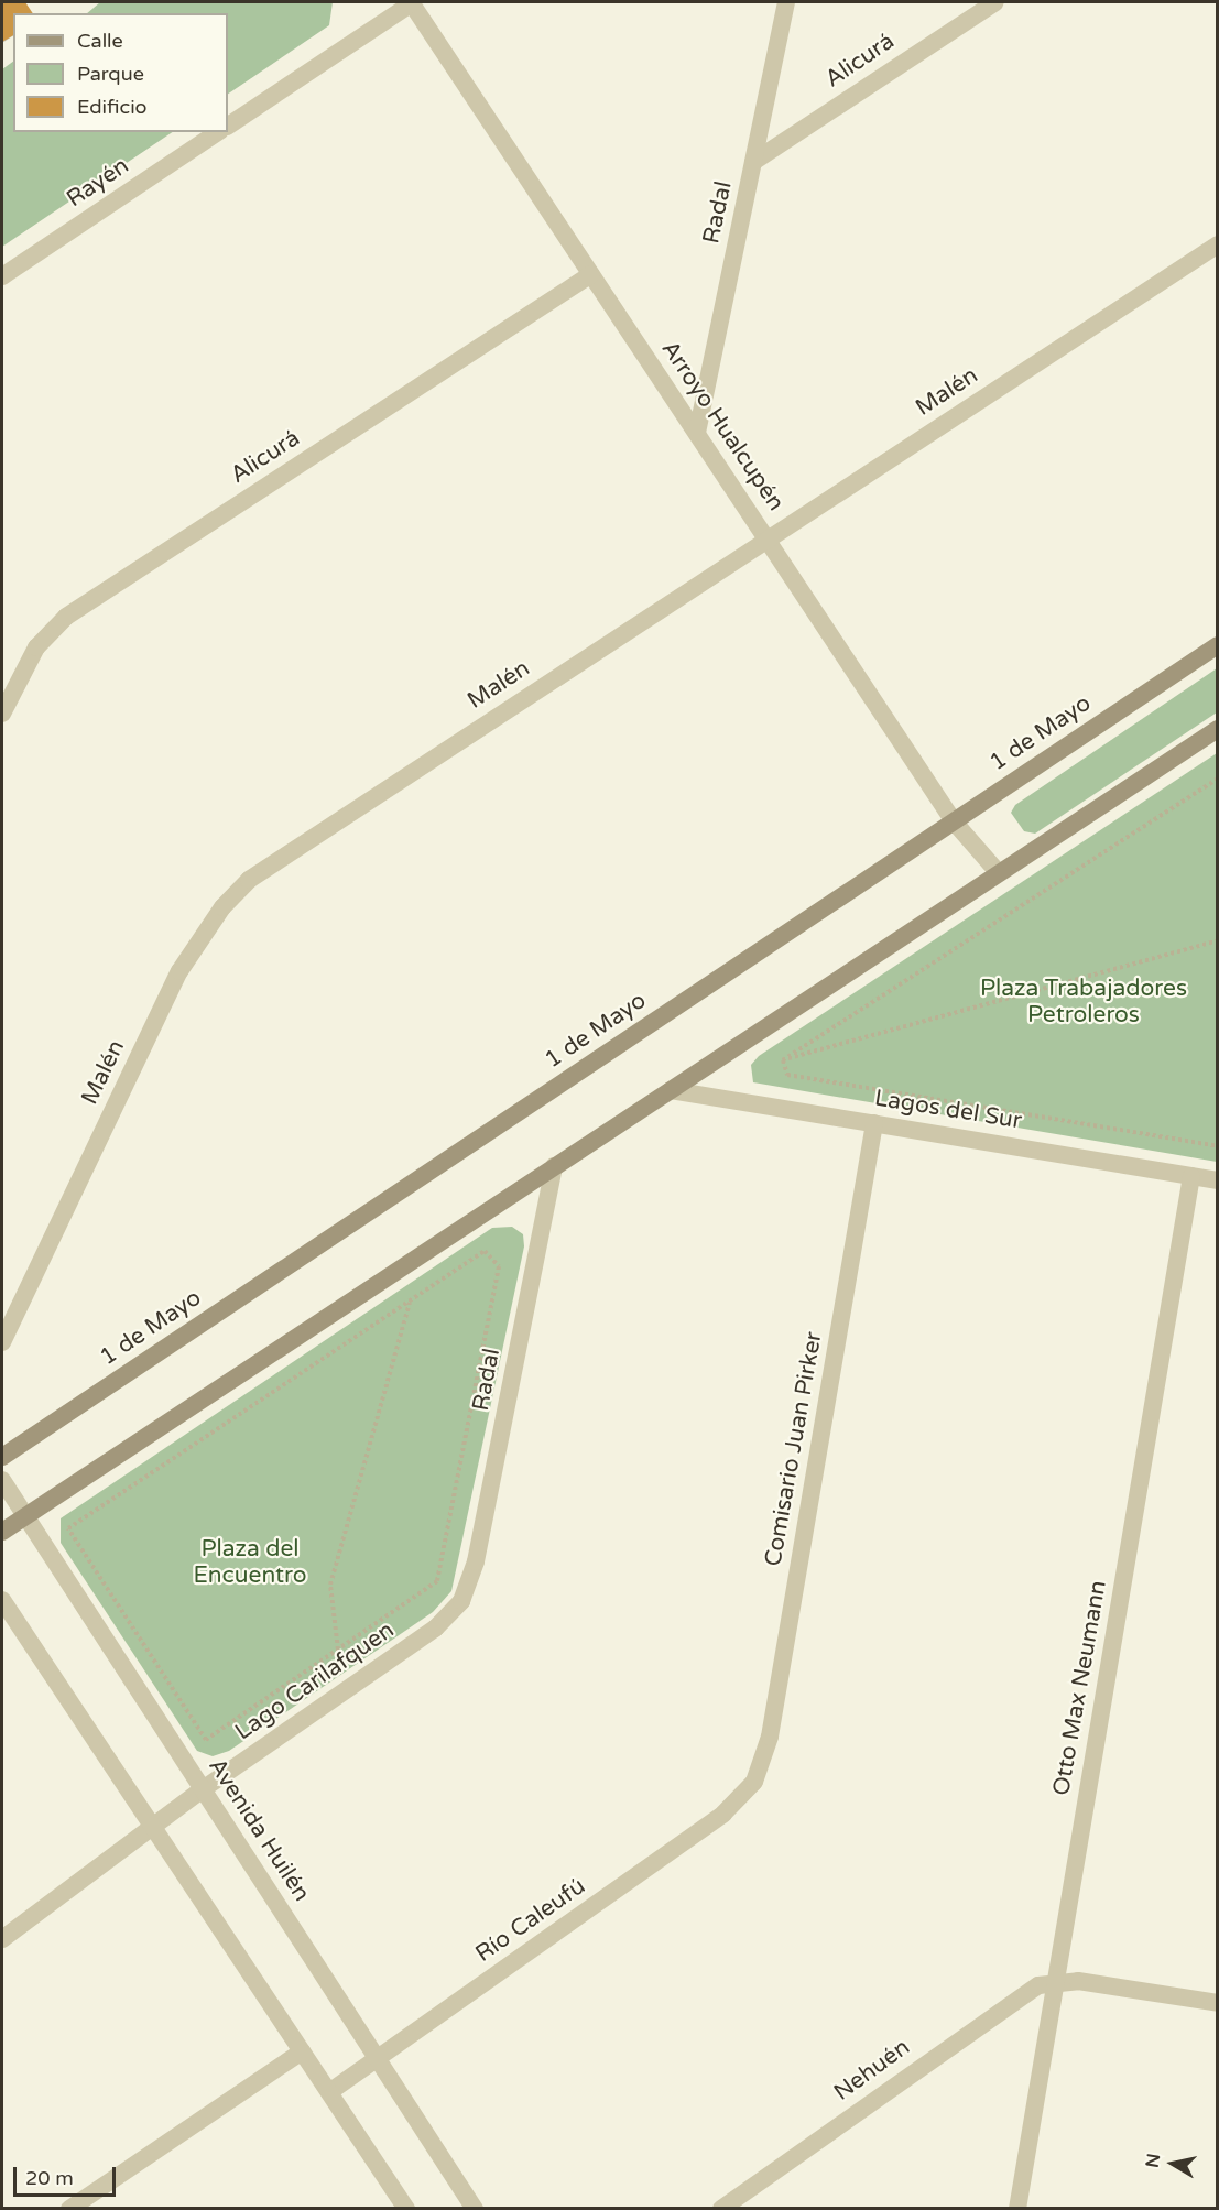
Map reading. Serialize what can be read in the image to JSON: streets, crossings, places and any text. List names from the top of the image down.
{
  "streets": {
    "main road": ["1 de Mayo"],
    "street": [
      "Alicurá",
      "Rayén",
      "Radal",
      "Malén",
      "Arroyo Hualcupén",
      "Lagos del Sur",
      "Comisario Juan Pirker",
      "Lago Carilafquen",
      "Otto Max Neumann",
      "Avenida Huilén",
      "Río Caleufú",
      "Nehuén"
    ]
  },
  "crossings": [
    ["Alicurá", "Radal"],
    ["Alicurá", "Arroyo Hualcupén"],
    ["Radal", "Arroyo Hualcupén"],
    ["Radal", "Lago Carilafquen"],
    ["Malén", "Arroyo Hualcupén"],
    ["Arroyo Hualcupén", "1 de Mayo"],
    ["Lagos del Sur", "Comisario Juan Pirker"],
    ["Lagos del Sur", "Otto Max Neumann"],
    ["Comisario Juan Pirker", "Río Caleufú"],
    ["Lago Carilafquen", "Avenida Huilén"],
    ["Otto Max Neumann", "Nehuén"],
    ["Avenida Huilén", "Río Caleufú"]
  ],
  "parks": ["Plaza Trabajadores Petroleros", "Plaza del Encuentro"],
  "legend": ["Calle", "Parque", "Edificio"],
  "scale_bar": "20 m",
  "north": "left"
}
